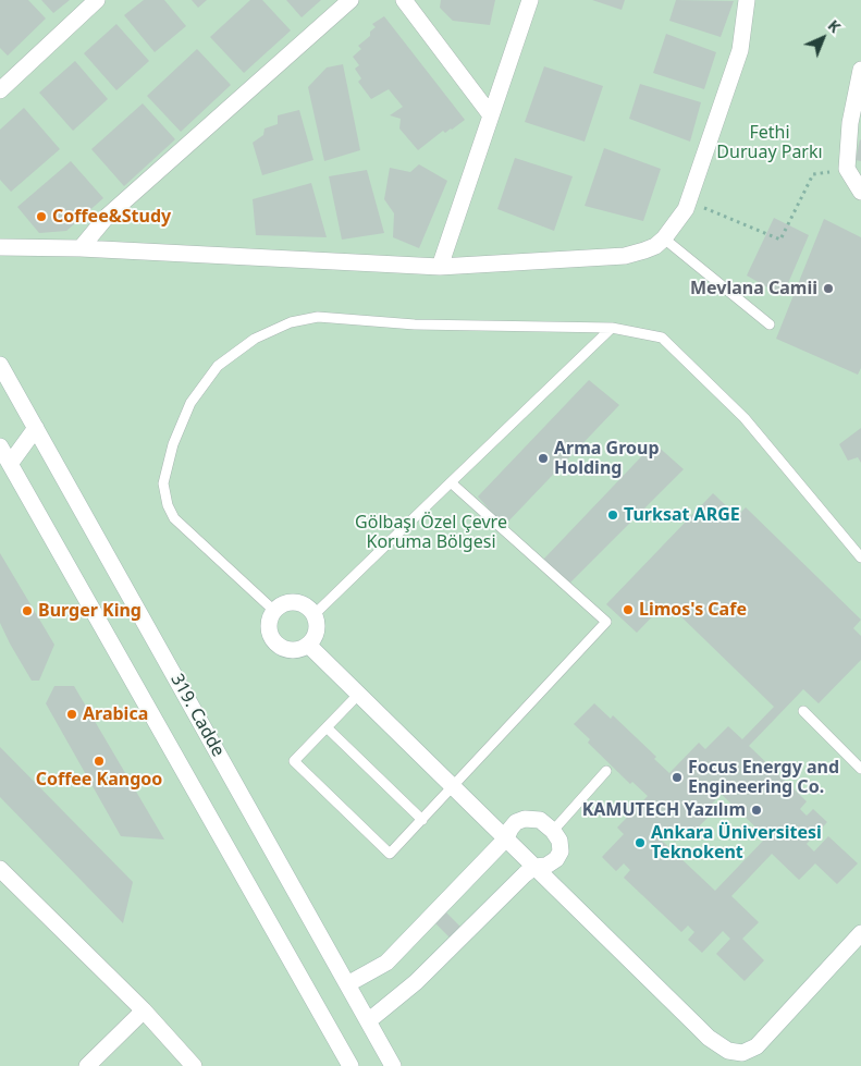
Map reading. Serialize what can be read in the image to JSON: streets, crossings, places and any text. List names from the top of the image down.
{
  "streets": {
    "street": ["319. Cadde"]
  },
  "parks": ["Fethi Duruay Parkı", "Gölbaşı Özel Çevre Koruma Bölgesi"],
  "places": [
    "Coffee&Study",
    "Mevlana Camii",
    "Arma Group Holding",
    "Turksat ARGE",
    "Limos's Cafe",
    "Burger King",
    "Arabica",
    "Coffee Kangoo",
    "Focus Energy and Engineering Co.",
    "KAMUTECH Yazılım",
    "Ankara Üniversitesi Teknokent"
  ],
  "north": "top right"
}
